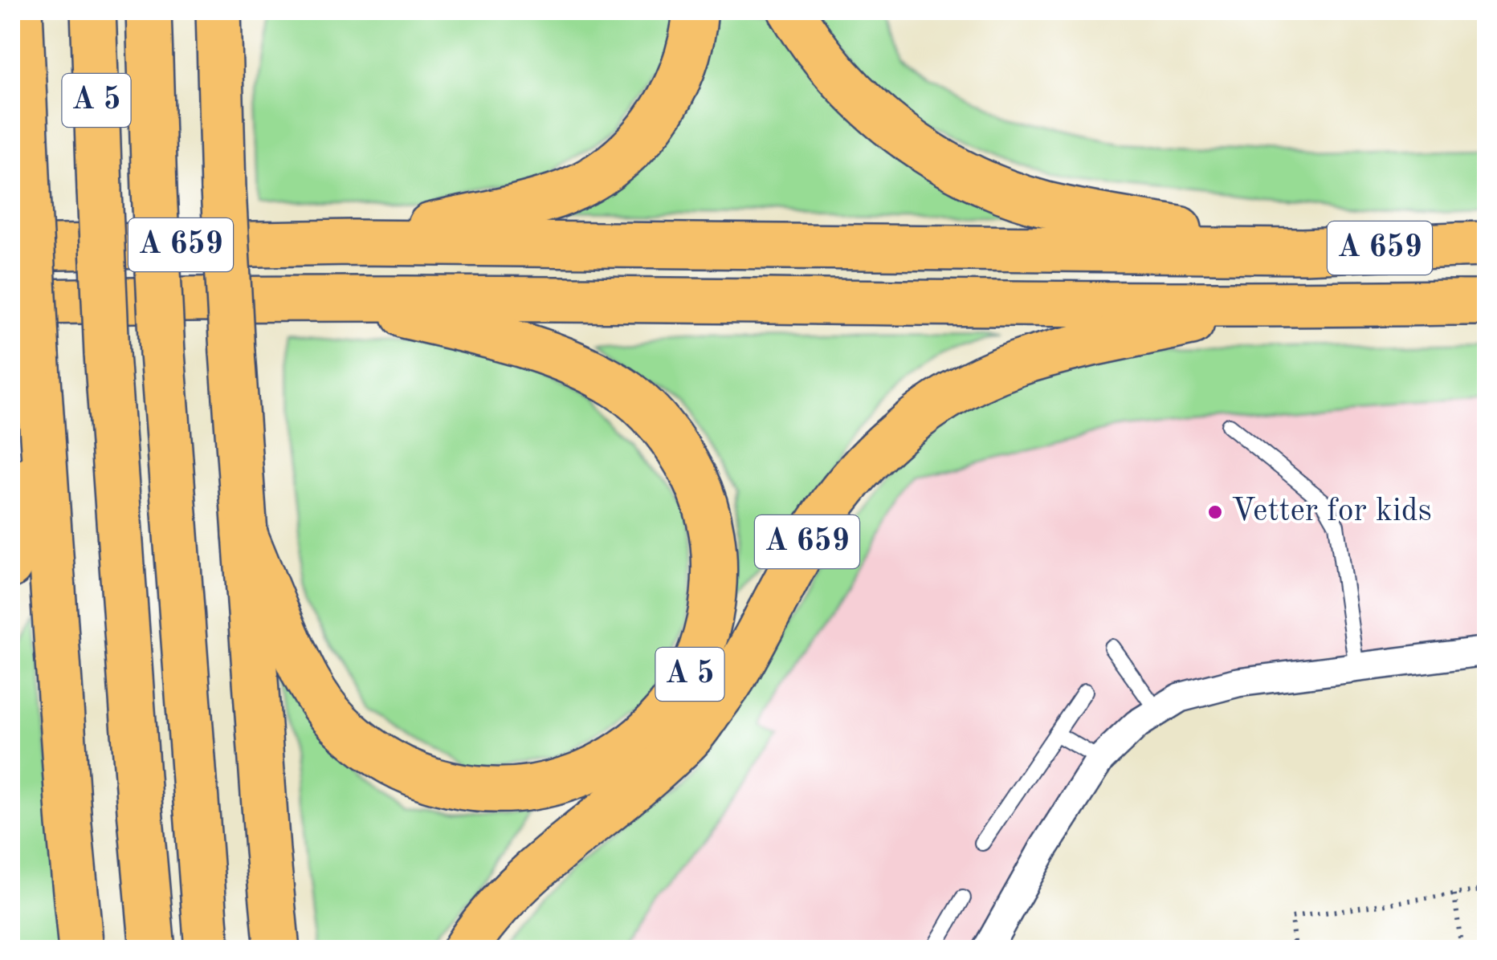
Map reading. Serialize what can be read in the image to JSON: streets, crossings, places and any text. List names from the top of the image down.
{
  "streets": {
    "highway": ["A 5", "A 659"]
  },
  "crossings": [
    ["A 5", "A 659"]
  ],
  "places": ["Vetter for kids"]
}
